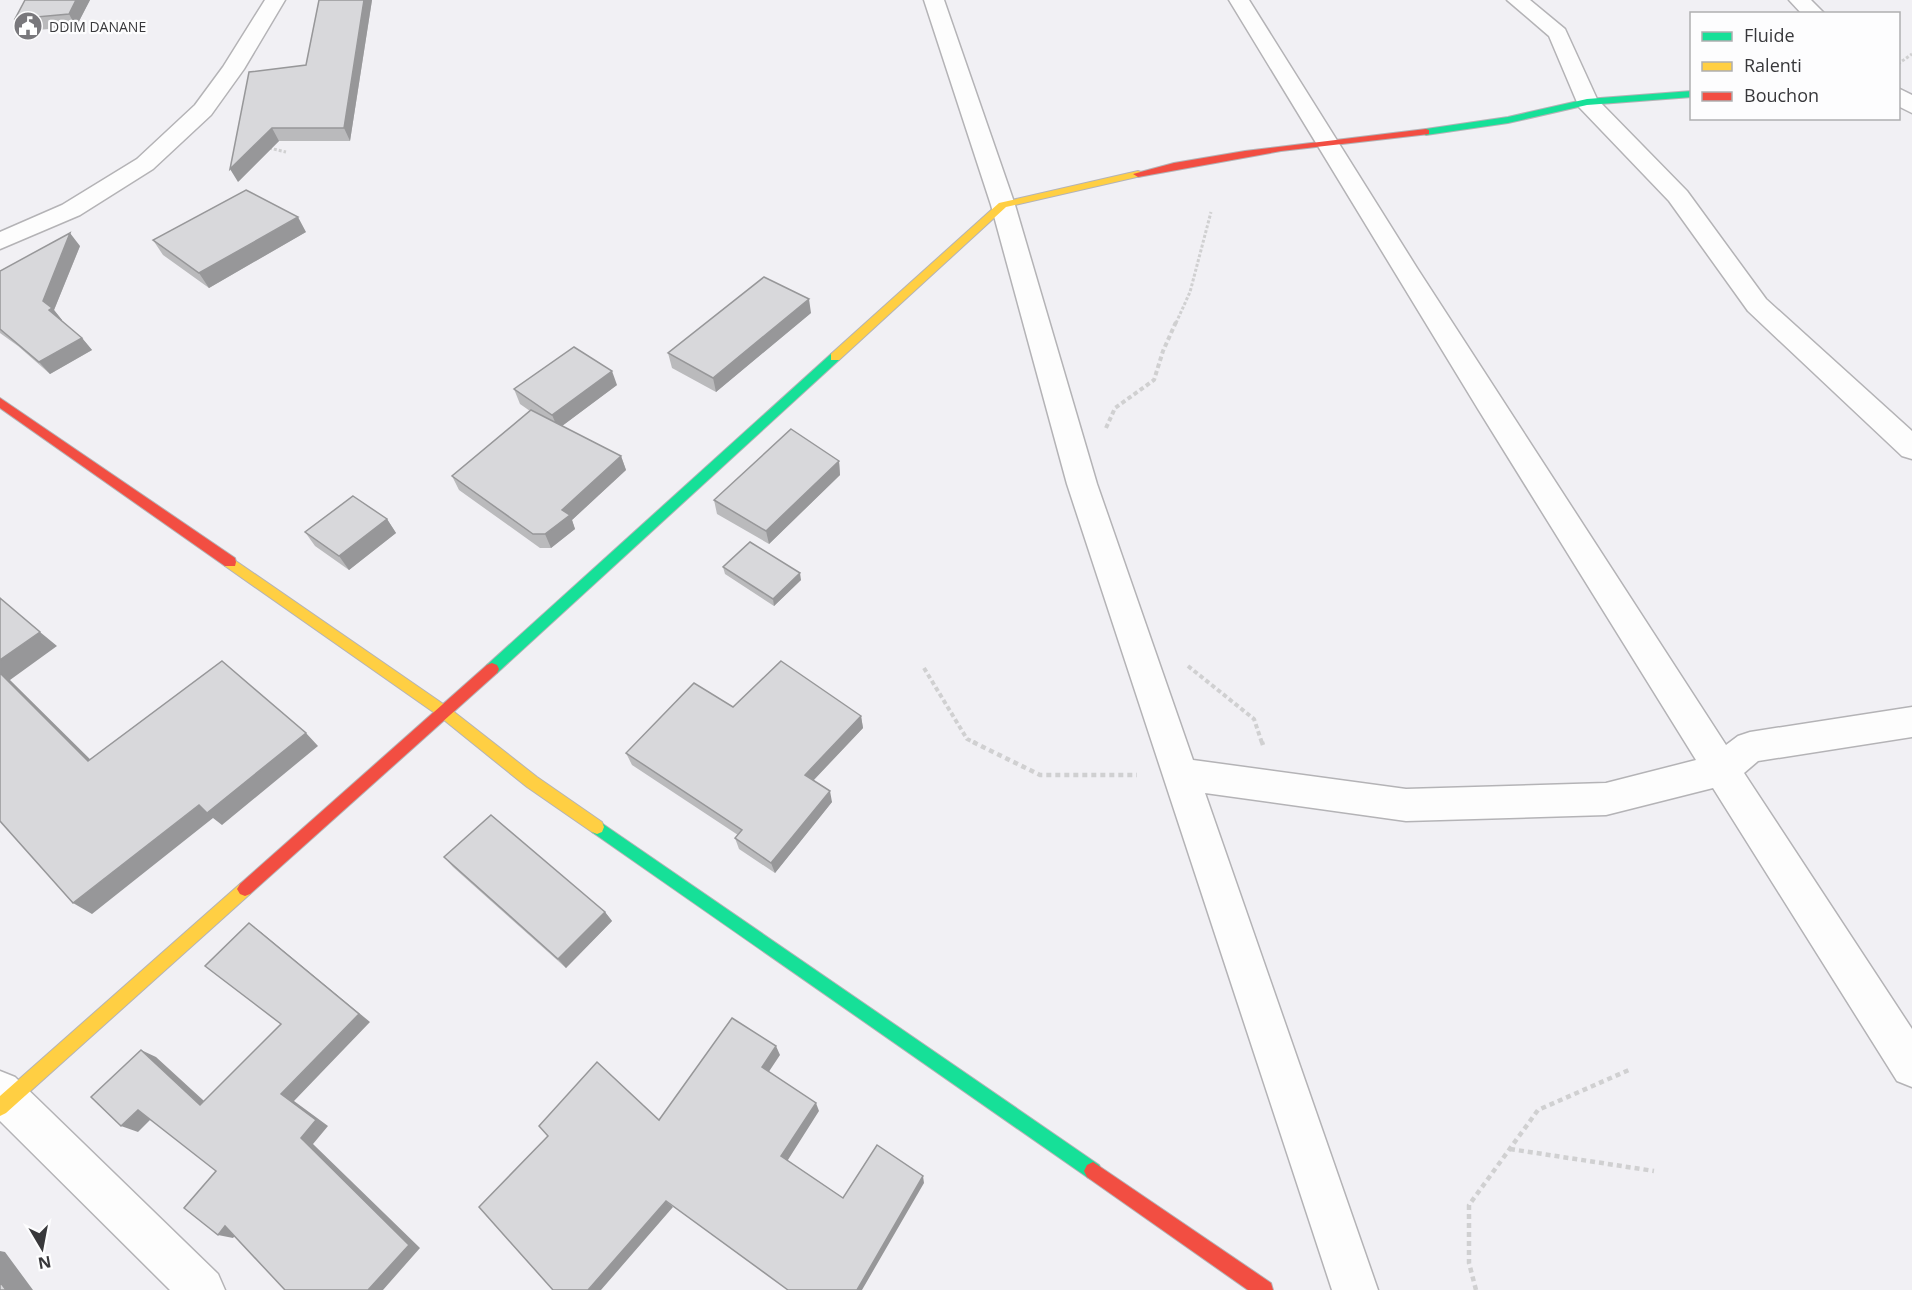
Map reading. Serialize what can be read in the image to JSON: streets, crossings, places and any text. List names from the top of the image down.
{
  "places": {
    "public building": ["DDIM DANANE"]
  },
  "legend": ["Fluide", "Ralenti", "Bouchon"],
  "north": "bottom"
}
